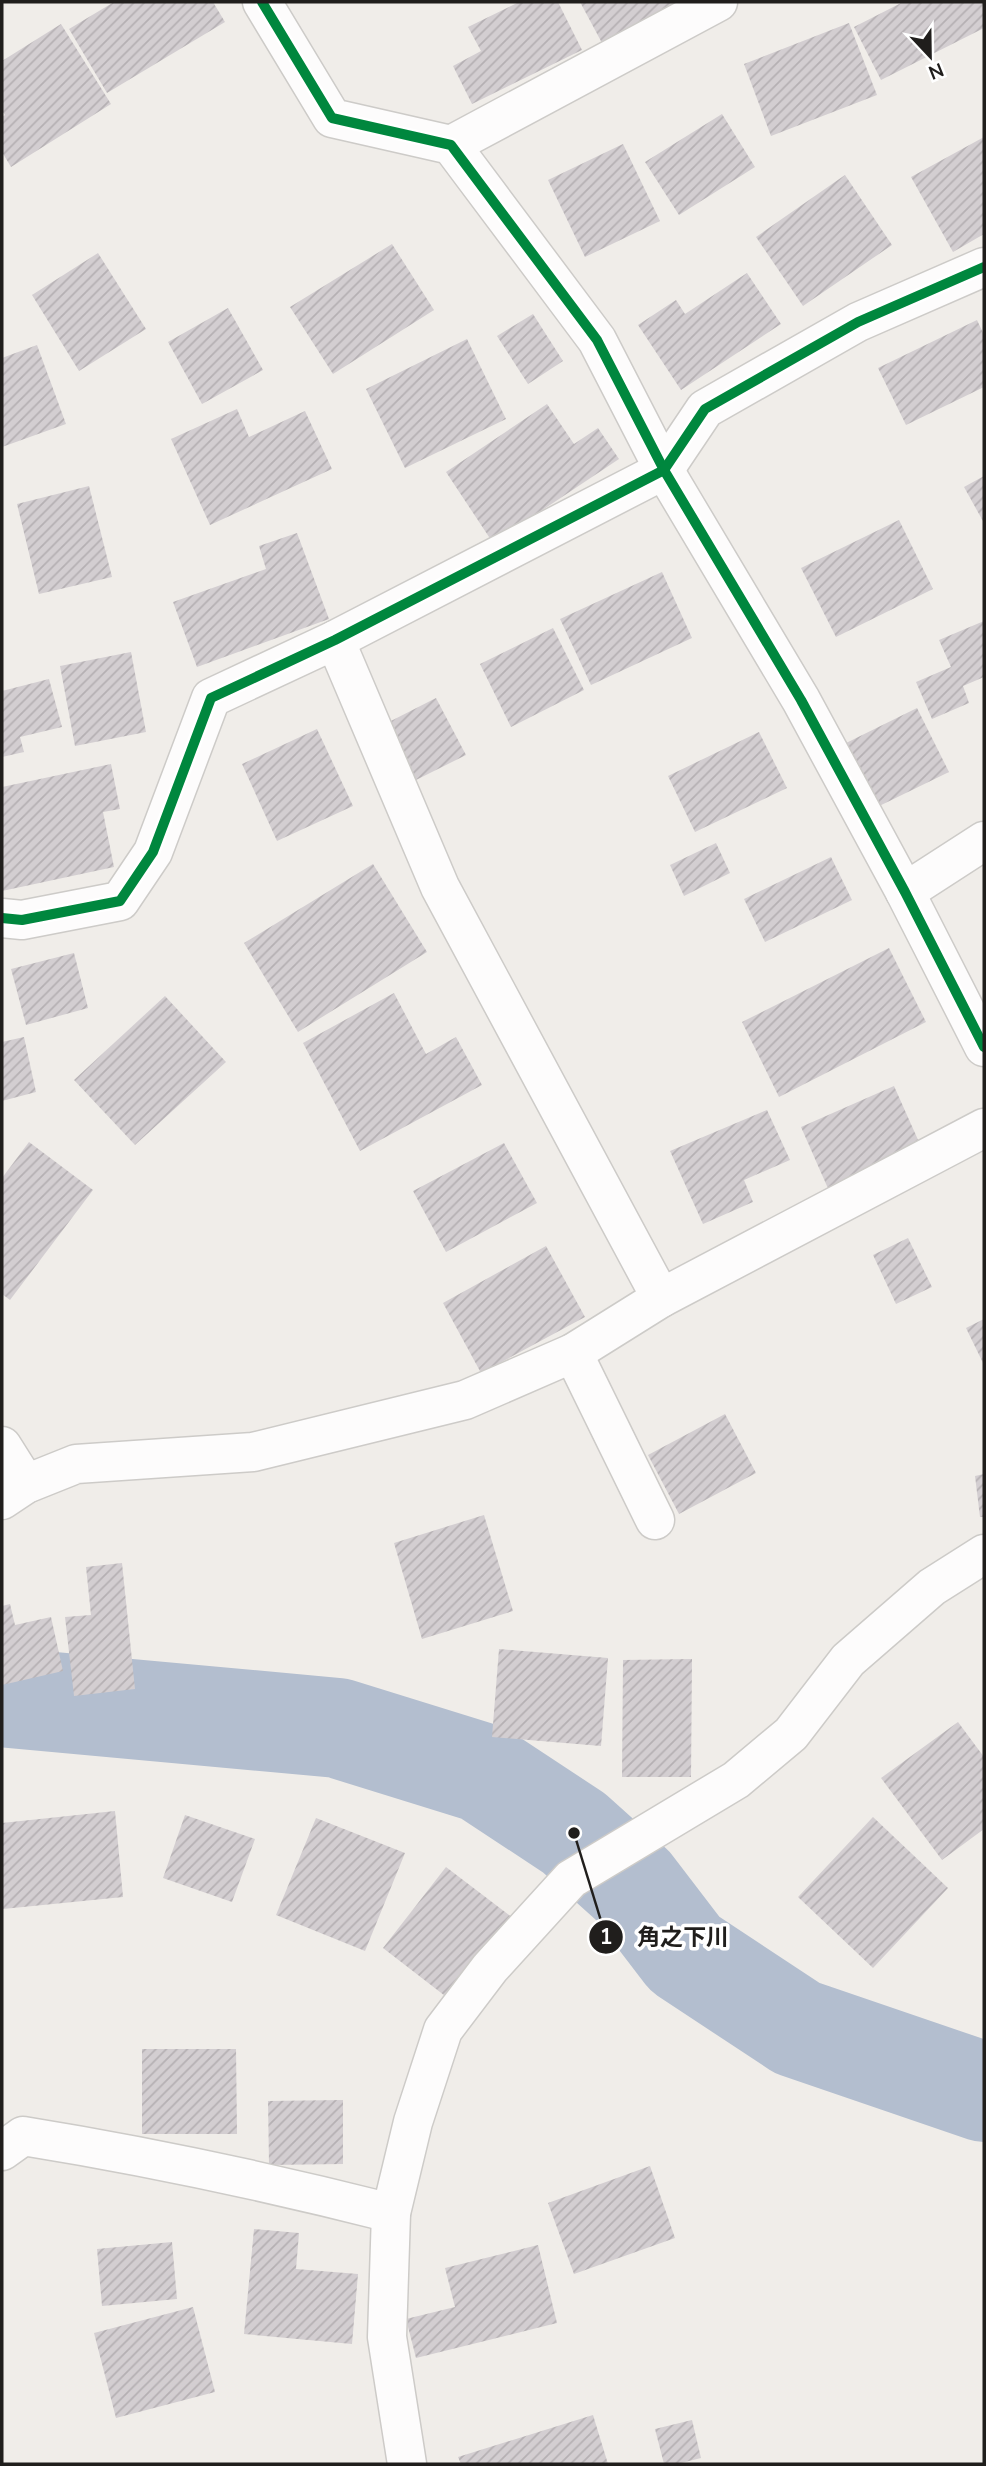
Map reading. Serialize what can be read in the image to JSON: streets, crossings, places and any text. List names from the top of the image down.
{
  "places": ["角之下川"],
  "north": "bottom"
}
